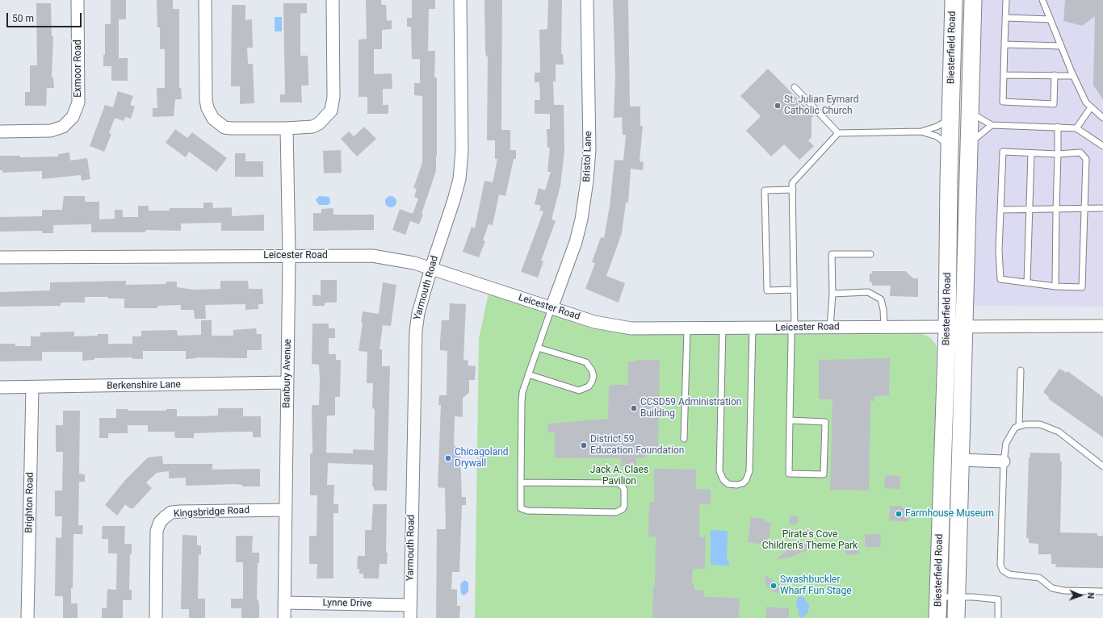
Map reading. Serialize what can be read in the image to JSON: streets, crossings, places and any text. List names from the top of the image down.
{
  "streets": {
    "main road": ["Biesterfield Road"],
    "street": [
      "Exmoor Road",
      "Bristol Lane",
      "Leicester Road",
      "Yarmouth Road",
      "Banbury Avenue",
      "Berkenshire Lane",
      "Brighton Road",
      "Kingsbridge Road",
      "Lynne Drive"
    ]
  },
  "crossings": [
    ["Biesterfield Road", "Leicester Road"],
    ["Bristol Lane", "Leicester Road"],
    ["Leicester Road", "Yarmouth Road"],
    ["Leicester Road", "Banbury Avenue"],
    ["Yarmouth Road", "Lynne Drive"],
    ["Banbury Avenue", "Berkenshire Lane"],
    ["Banbury Avenue", "Kingsbridge Road"],
    ["Banbury Avenue", "Lynne Drive"],
    ["Berkenshire Lane", "Brighton Road"]
  ],
  "parks": ["Jack A. Claes Pavilion", "Pirate's Cove Children's Theme Park"],
  "places": [
    "St. Julian Eymard Catholic Church",
    "CCSD59 Administration Building",
    "District 59 Education Foundation",
    "Chicagoland Drywall",
    "Farmhouse Museum",
    "Swashbuckler Wharf Fun Stage"
  ],
  "scale_bar": "50 m",
  "north": "right"
}
